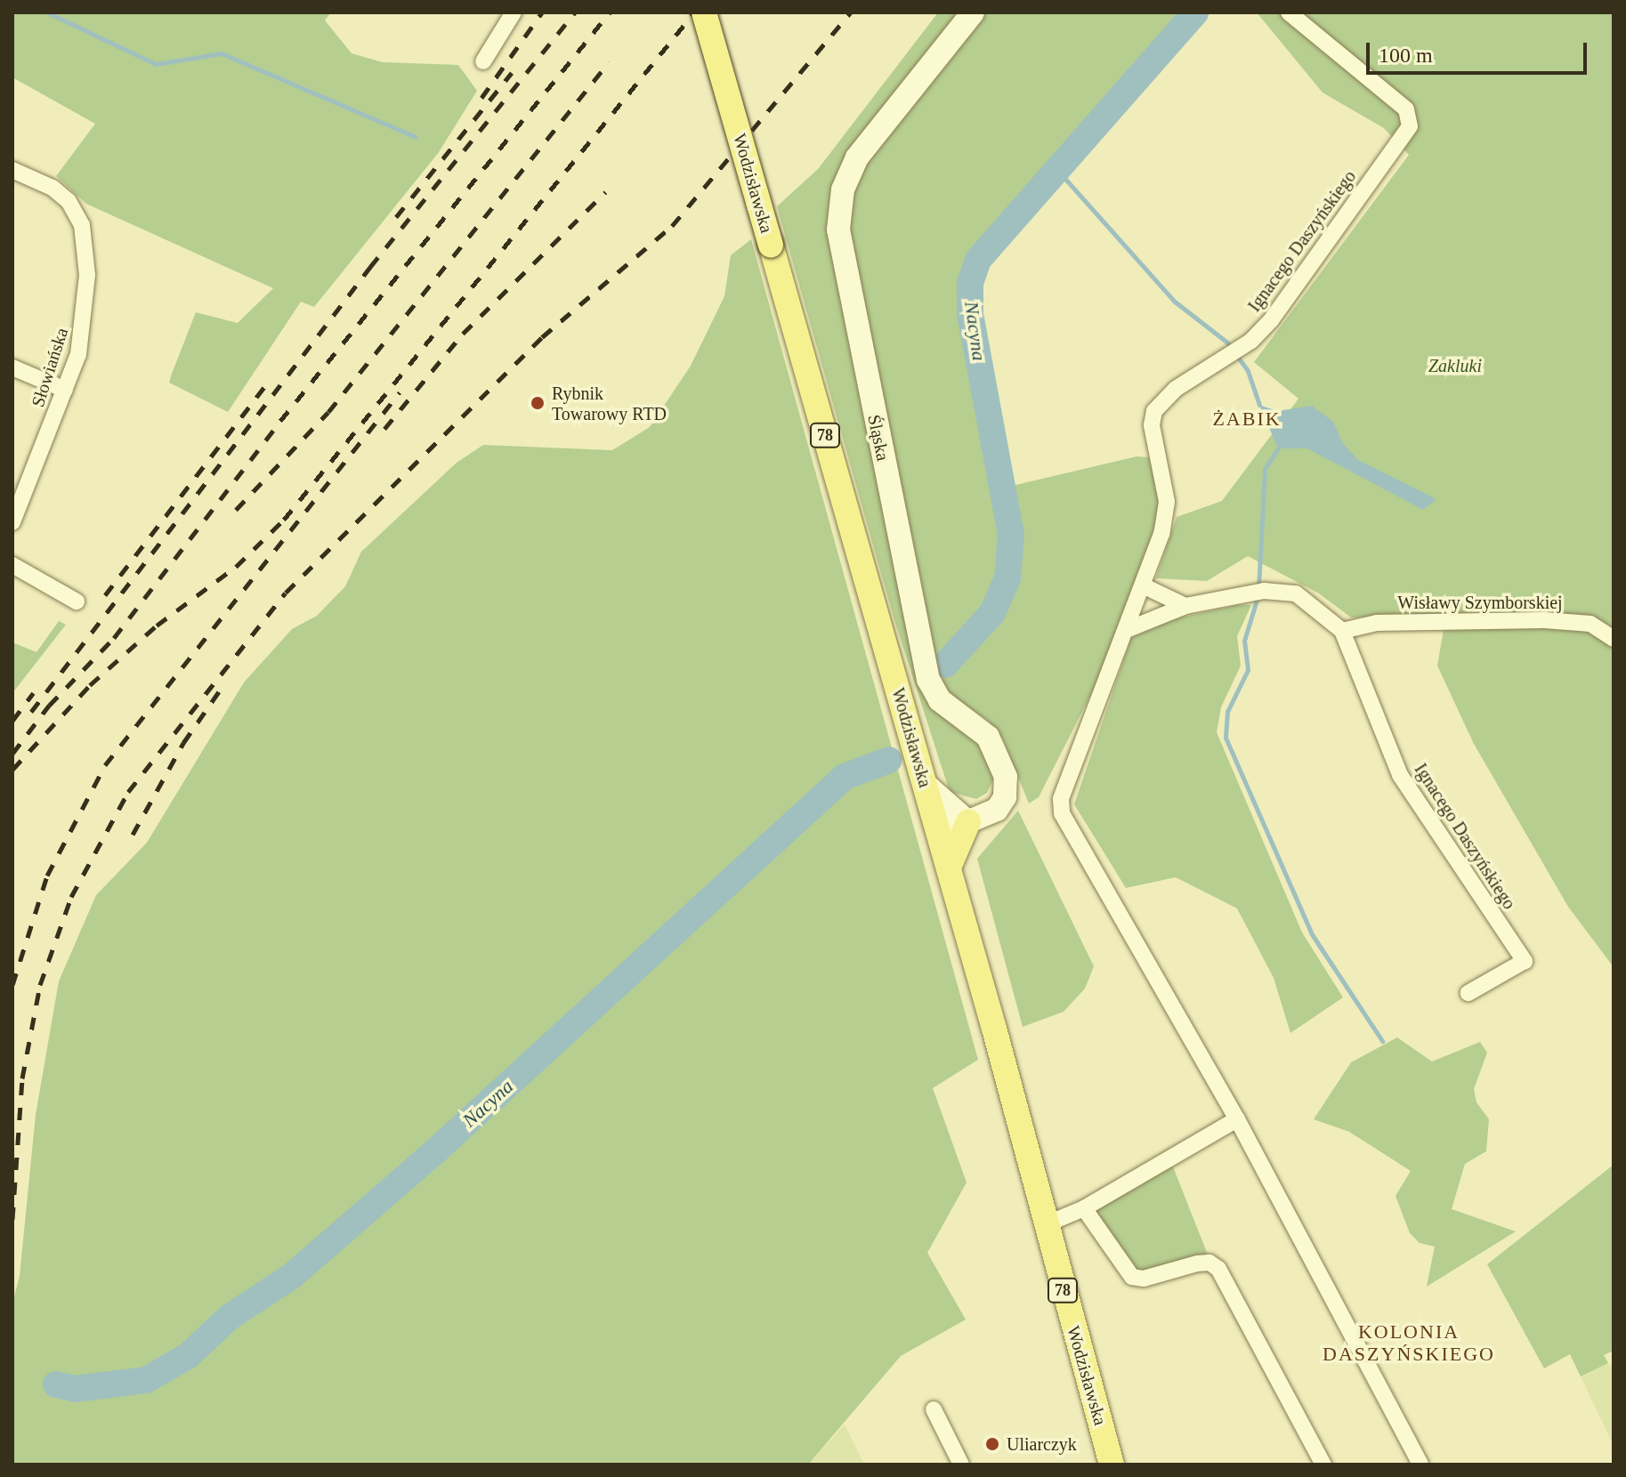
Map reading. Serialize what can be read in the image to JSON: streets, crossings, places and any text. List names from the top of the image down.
{
  "streets": {
    "main road": ["Wodzisławska", "78"],
    "street": [
      "Ignacego Daszyńskiego",
      "Słowiańska",
      "Śląska",
      "Wisławy Szymborskiej"
    ]
  },
  "crossings": [
    ["Wodzisławska", "Śląska"],
    ["Ignacego Daszyńskiego", "Wisławy Szymborskiej"]
  ],
  "districts": ["ŻABIK", "KOLONIA DASZYŃSKIEGO"],
  "water": ["Nacyna"],
  "parks": ["Zakluki"],
  "places": ["Rybnik Towarowy RTD", "Uliarczyk"],
  "scale_bar": "100 m"
}
